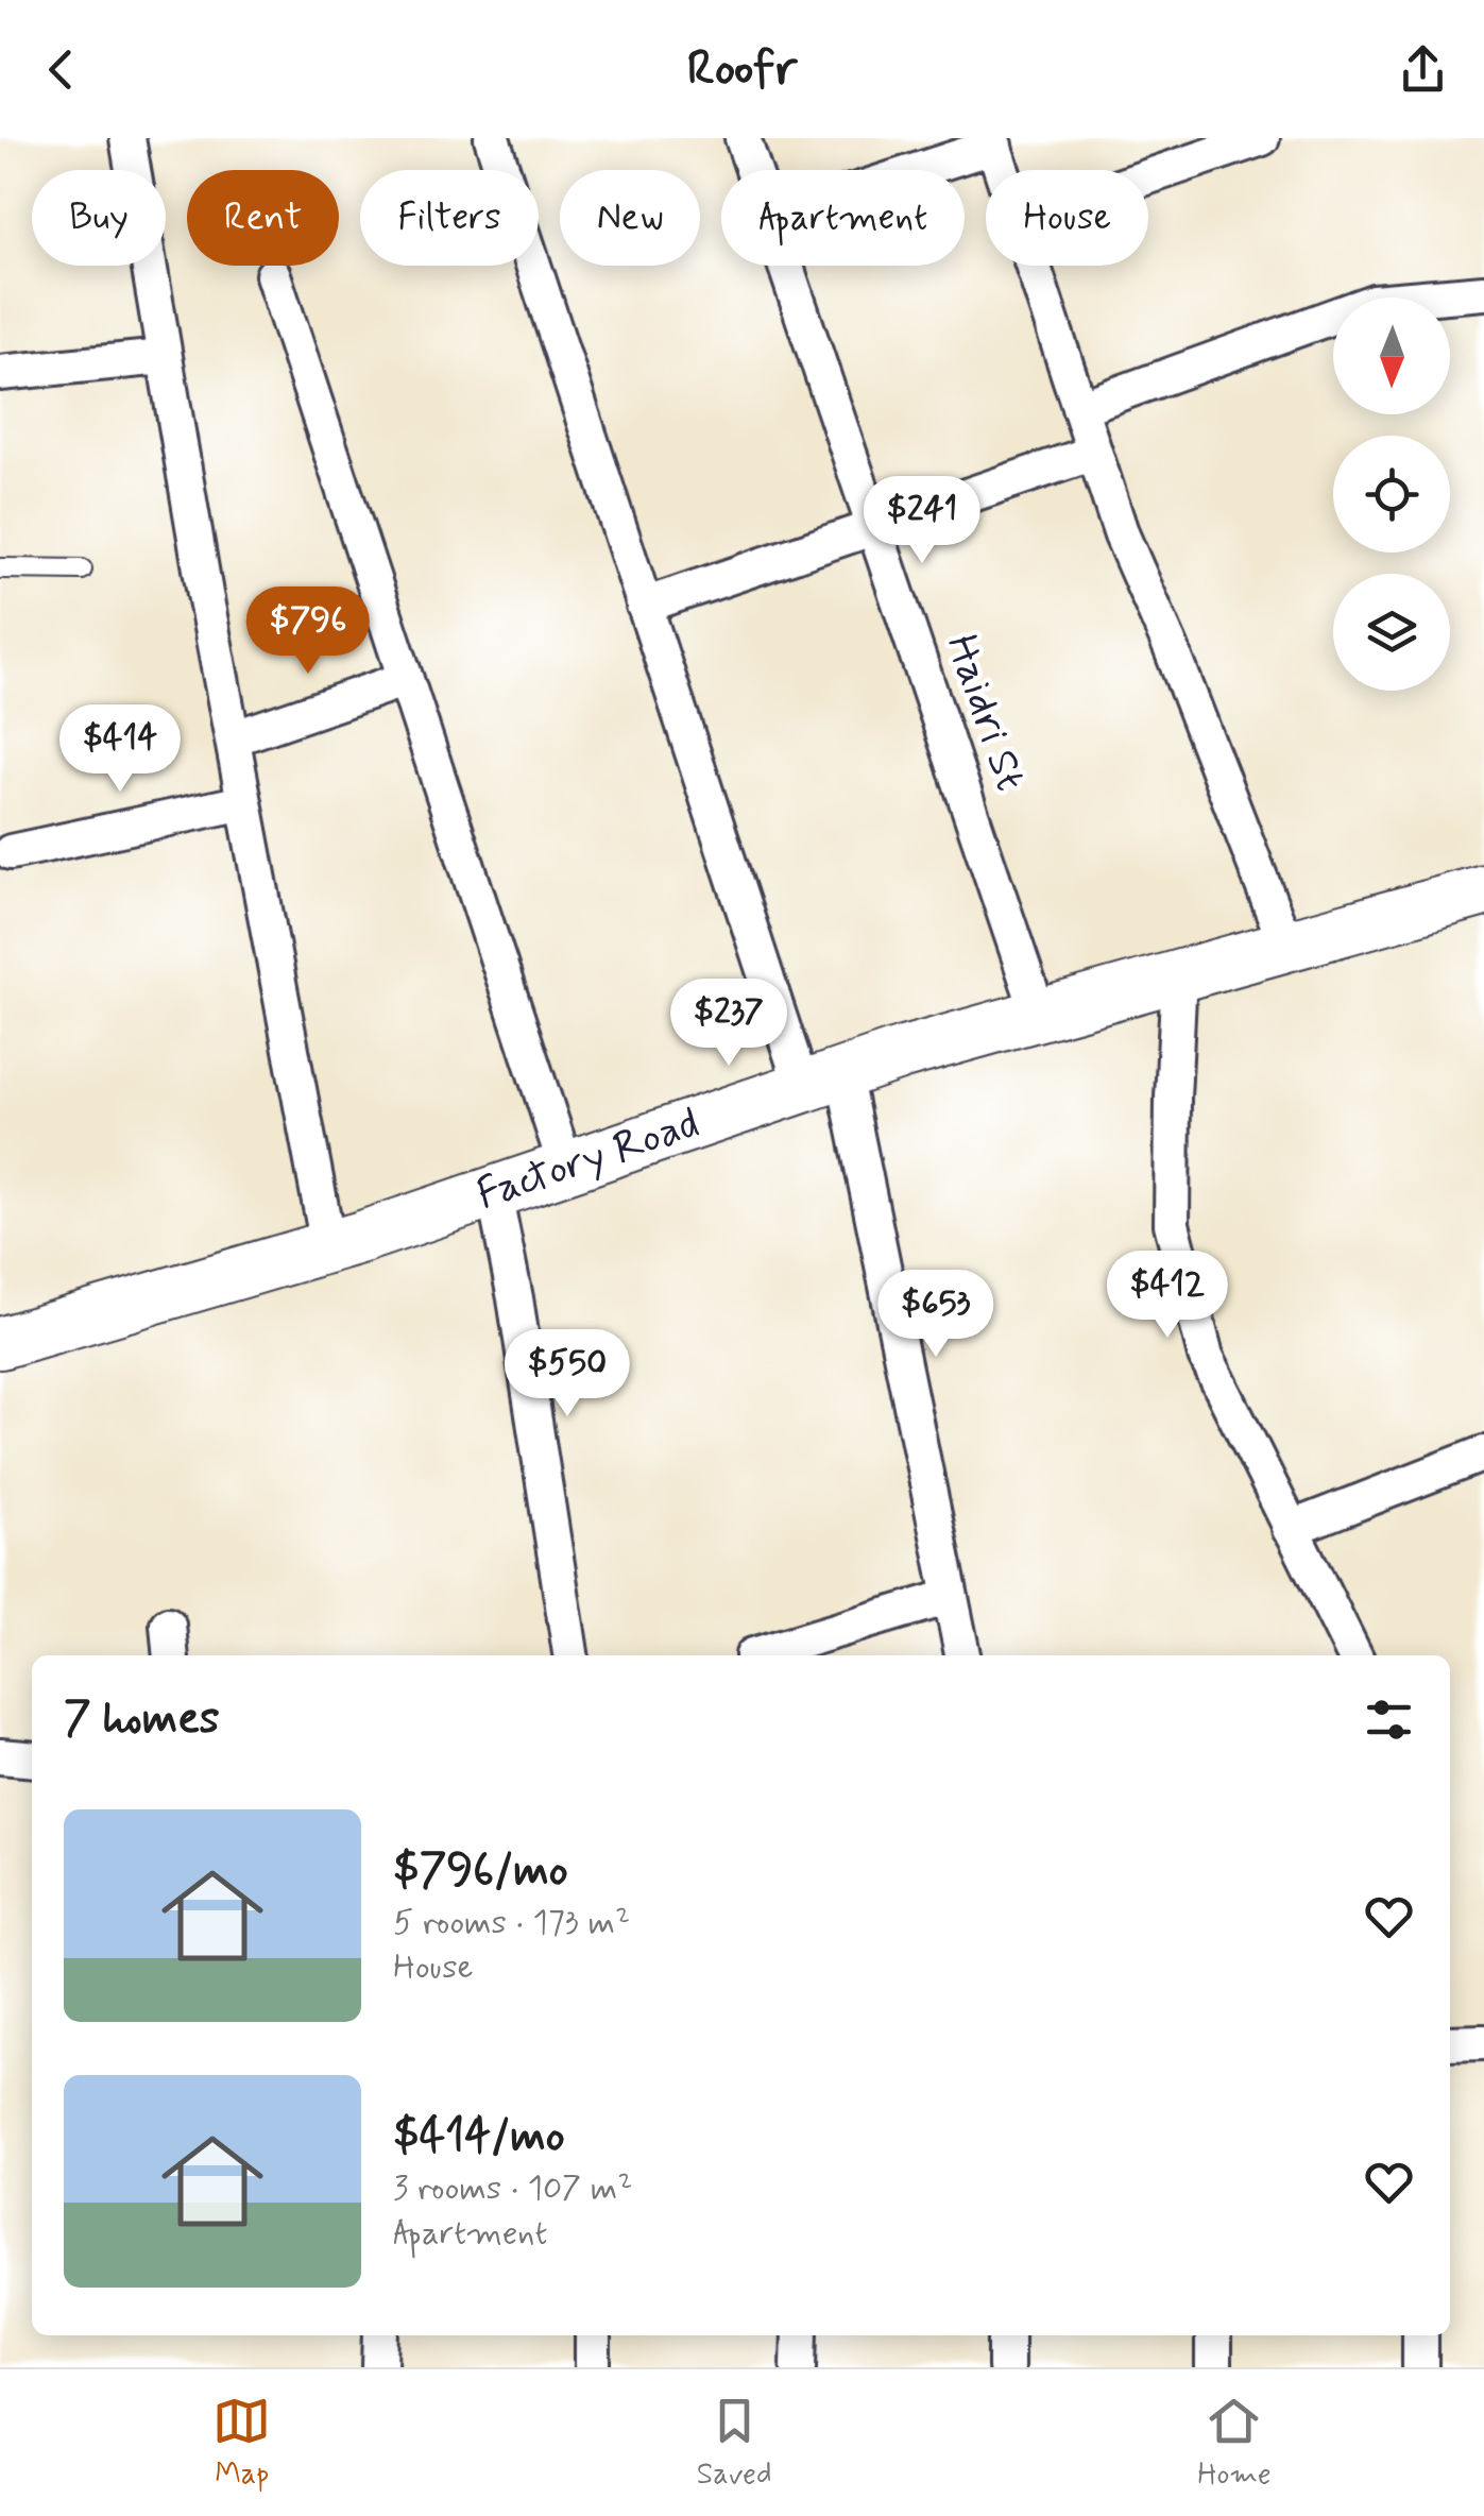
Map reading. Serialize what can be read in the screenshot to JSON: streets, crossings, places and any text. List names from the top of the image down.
{
  "streets": {
    "main road": ["Factory Road"],
    "street": ["Haidri St"]
  },
  "crossings": [
    ["Haidri St", "Factory Road"]
  ],
  "north": "bottom",
  "page": {
    "header": "Roofr",
    "chip": [
      "Buy",
      "Rent",
      "Filters",
      "New",
      "Apartment",
      "House"
    ],
    "price": [
      "$241",
      "$796",
      "$414",
      "$237",
      "$412",
      "$653",
      "$550"
    ],
    "heading": "7 homes",
    "list": [
      {
        "name": "$796/mo",
        "note": "5 rooms · 173 m² · House"
      },
      {
        "name": "$414/mo",
        "note": "3 rooms · 107 m² · Apartment"
      }
    ],
    "tabs": ["Map", "Saved", "Home"]
  }
}
